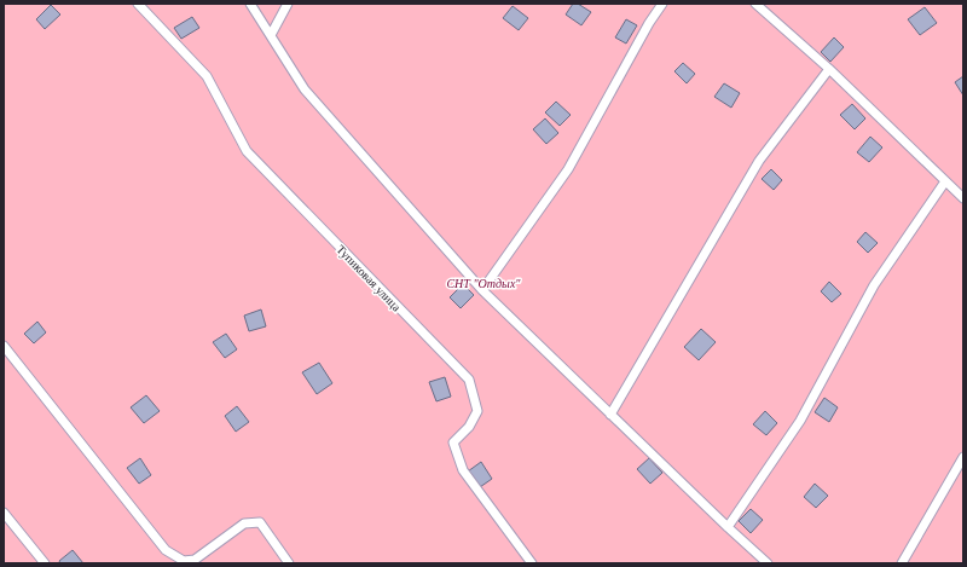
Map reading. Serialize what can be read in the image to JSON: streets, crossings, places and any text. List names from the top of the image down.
{
  "streets": {
    "lane": ["Тупиковая улица"]
  },
  "parks": ["СНТ \"Отдых\""]
}
